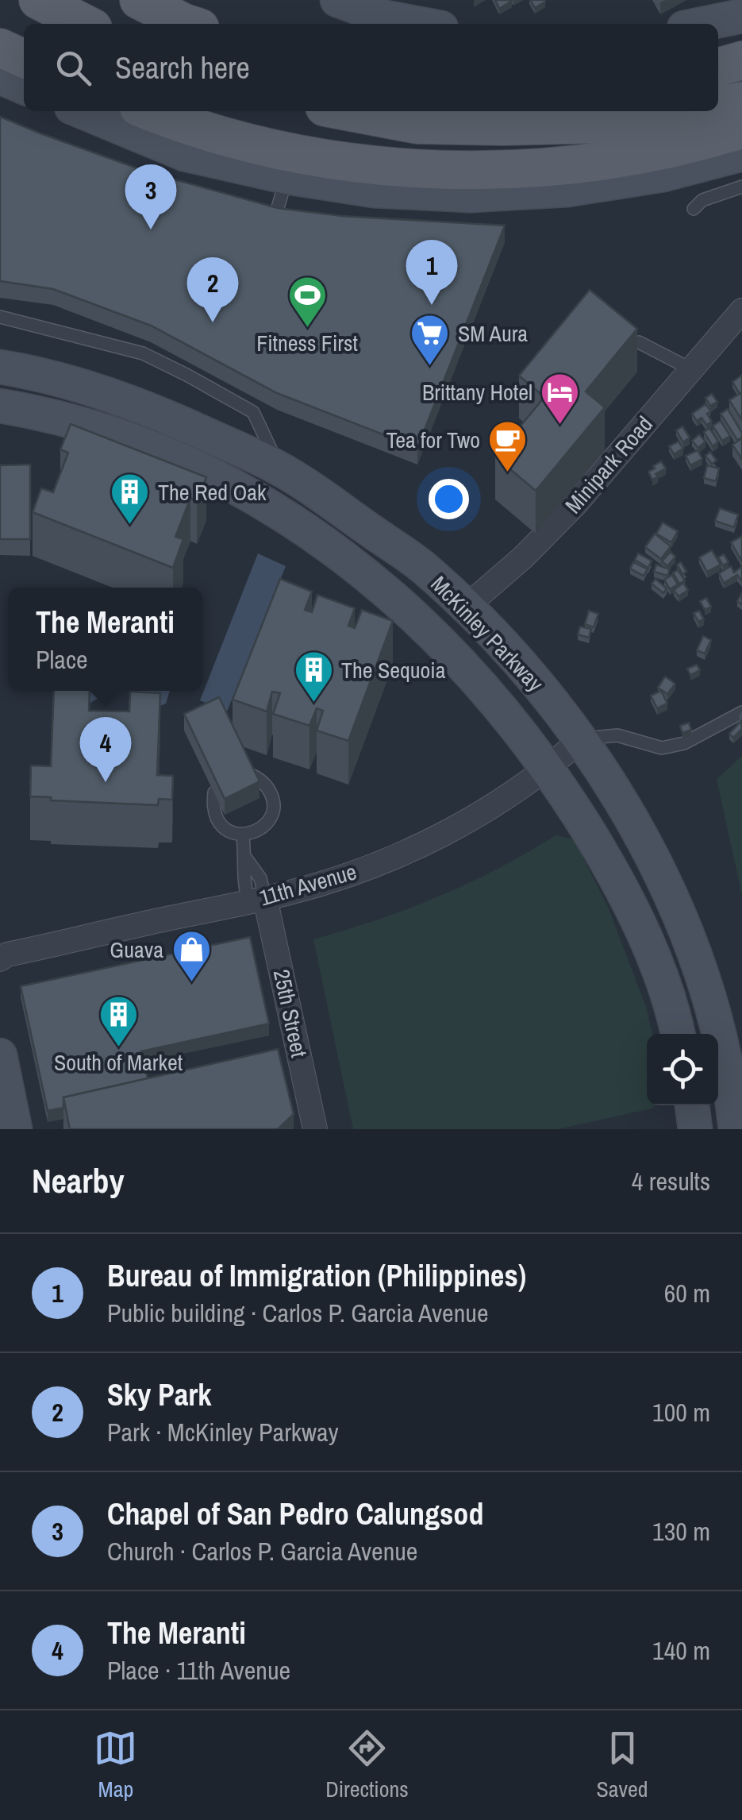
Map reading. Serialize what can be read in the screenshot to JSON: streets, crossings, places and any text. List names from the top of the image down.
{
  "streets": {
    "main road": ["McKinley Parkway"],
    "street": ["Minipark Road", "11th Avenue", "25th Street"]
  },
  "crossings": [
    ["Minipark Road", "McKinley Parkway"],
    ["McKinley Parkway", "11th Avenue"],
    ["11th Avenue", "25th Street"]
  ],
  "places": {
    "sports": ["Fitness First"],
    "supermarket": ["SM Aura"],
    "hotel": ["Brittany Hotel"],
    "cafe": ["Tea for Two"],
    "building": ["The Red Oak", "The Sequoia", "South of Market"],
    "shop": ["Guava"]
  },
  "page": {
    "search": "Search here",
    "pins": [
      "3",
      "1",
      "2",
      "4"
    ],
    "popup": ["The Meranti", "Place"],
    "heading": ["Nearby", "4 results"],
    "list": [
      {
        "mark": "1",
        "name": "Bureau of Immigration (Philippines)",
        "note": "Public building · Carlos P. Garcia Avenue",
        "value": "60 m"
      },
      {
        "mark": "2",
        "name": "Sky Park",
        "note": "Park · McKinley Parkway",
        "value": "100 m"
      },
      {
        "mark": "3",
        "name": "Chapel of San Pedro Calungsod",
        "note": "Church · Carlos P. Garcia Avenue",
        "value": "130 m"
      },
      {
        "mark": "4",
        "name": "The Meranti",
        "note": "Place · 11th Avenue",
        "value": "140 m"
      }
    ],
    "nav": ["Map", "Directions", "Saved"]
  }
}
